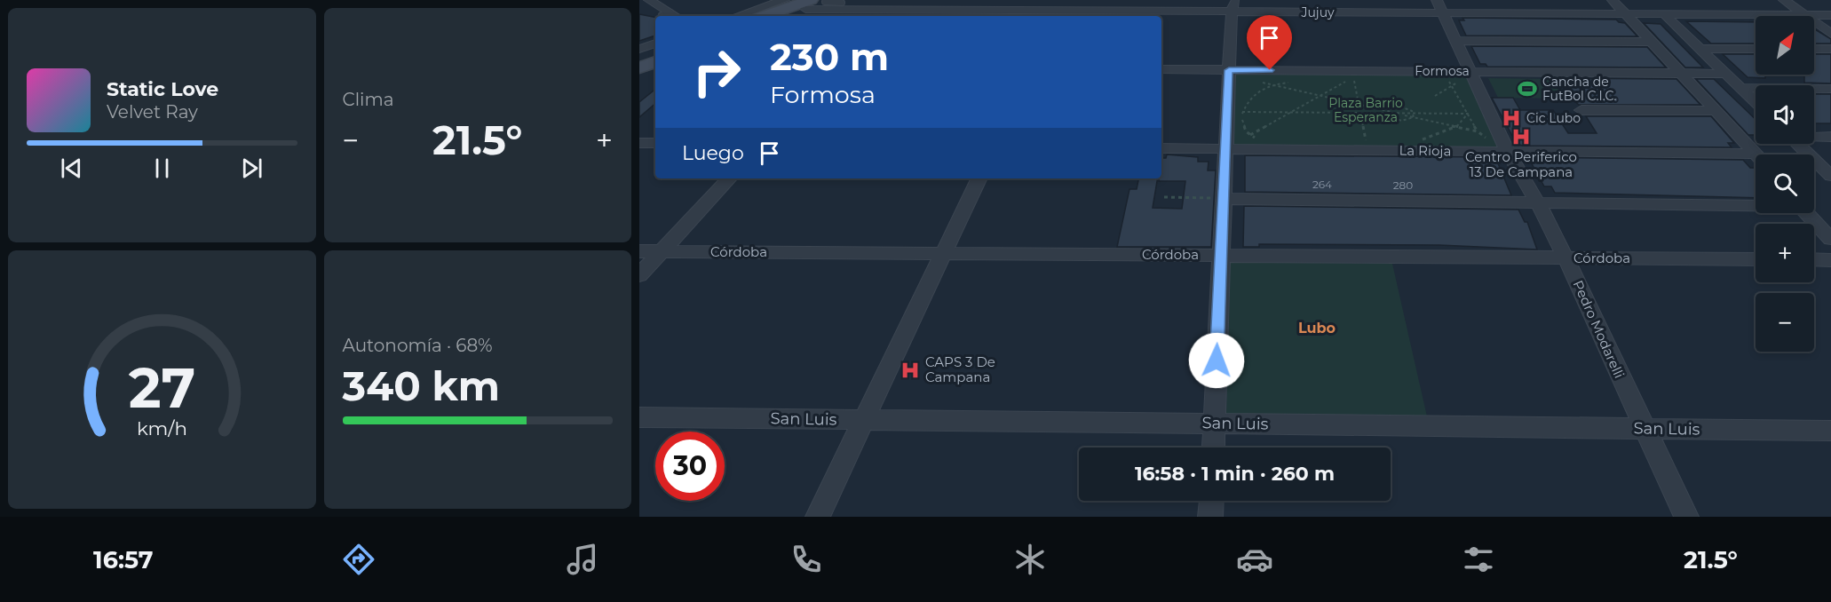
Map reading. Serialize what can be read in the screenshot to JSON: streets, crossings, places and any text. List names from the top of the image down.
{
  "streets": {
    "street": [
      "Jujuy",
      "Formosa",
      "La Rioja",
      "Córdoba",
      "Pedro Modarelli",
      "San Luis"
    ]
  },
  "crossings": [
    ["Jujuy", "Pedro Modarelli"],
    ["Formosa", "Pedro Modarelli"],
    ["La Rioja", "Pedro Modarelli"],
    ["Córdoba", "Pedro Modarelli"],
    ["Pedro Modarelli", "San Luis"]
  ],
  "districts": ["Lubo"],
  "parks": ["Plaza Barrio Esperanza"],
  "places": {
    "sports": ["Cancha de FutBol C.I.C."],
    "hospital": ["Cic Lubo", "Centro Periferico 13 De Campana", "CAPS 3 De Campana"]
  },
  "house_numbers": ["264", "280"],
  "north": "top right",
  "page": {
    "tile": [
      "Clima",
      ["Autonomía · 68%", "340 km"]
    ],
    "map_buttons": ["+", "−"],
    "turn": ["230 m", "Formosa"],
    "song": ["Static Love", "Velvet Ray"],
    "heat": ["−", "21.5°", "+"],
    "then": "Luego",
    "limit": "30",
    "trip": "16:58 · 1 min · 260 m",
    "tabs": ["16:57", "21.5°"],
    "gauge": ["27", "km/h"]
  }
}
